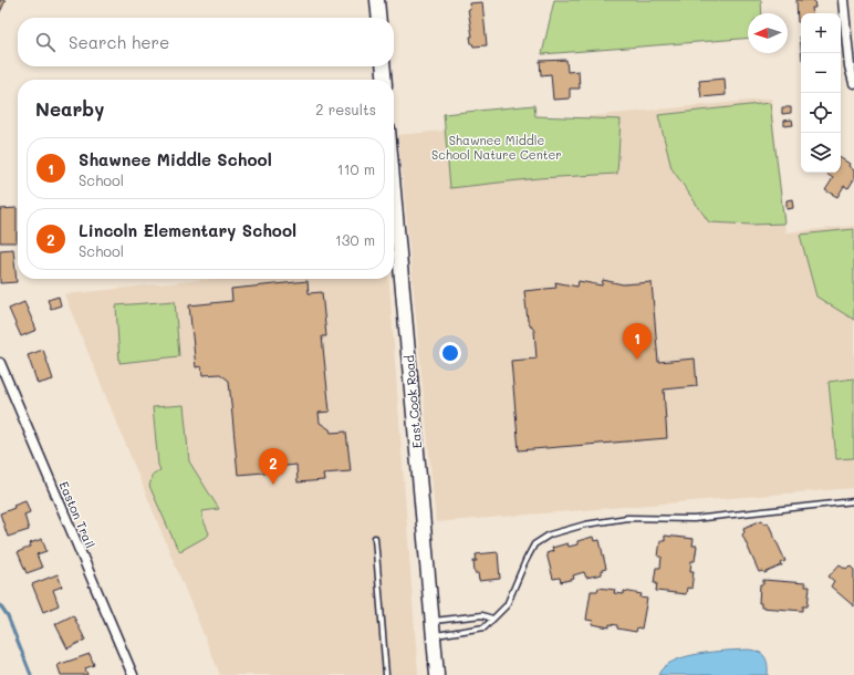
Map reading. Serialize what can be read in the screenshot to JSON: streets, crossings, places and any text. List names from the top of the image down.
{
  "streets": {
    "main road": ["East Cook Road"],
    "street": ["Easton Trail"]
  },
  "parks": ["Shawnee Middle School Nature Center"],
  "north": "left",
  "page": {
    "map_buttons": ["+", "−"],
    "search": "Search here",
    "heading": ["Nearby", "2 results"],
    "list": [
      {
        "mark": "1",
        "name": "Shawnee Middle School",
        "note": "School",
        "value": "110 m"
      },
      {
        "mark": "2",
        "name": "Lincoln Elementary School",
        "note": "School",
        "value": "130 m"
      }
    ],
    "pins": ["1", "2"]
  }
}
